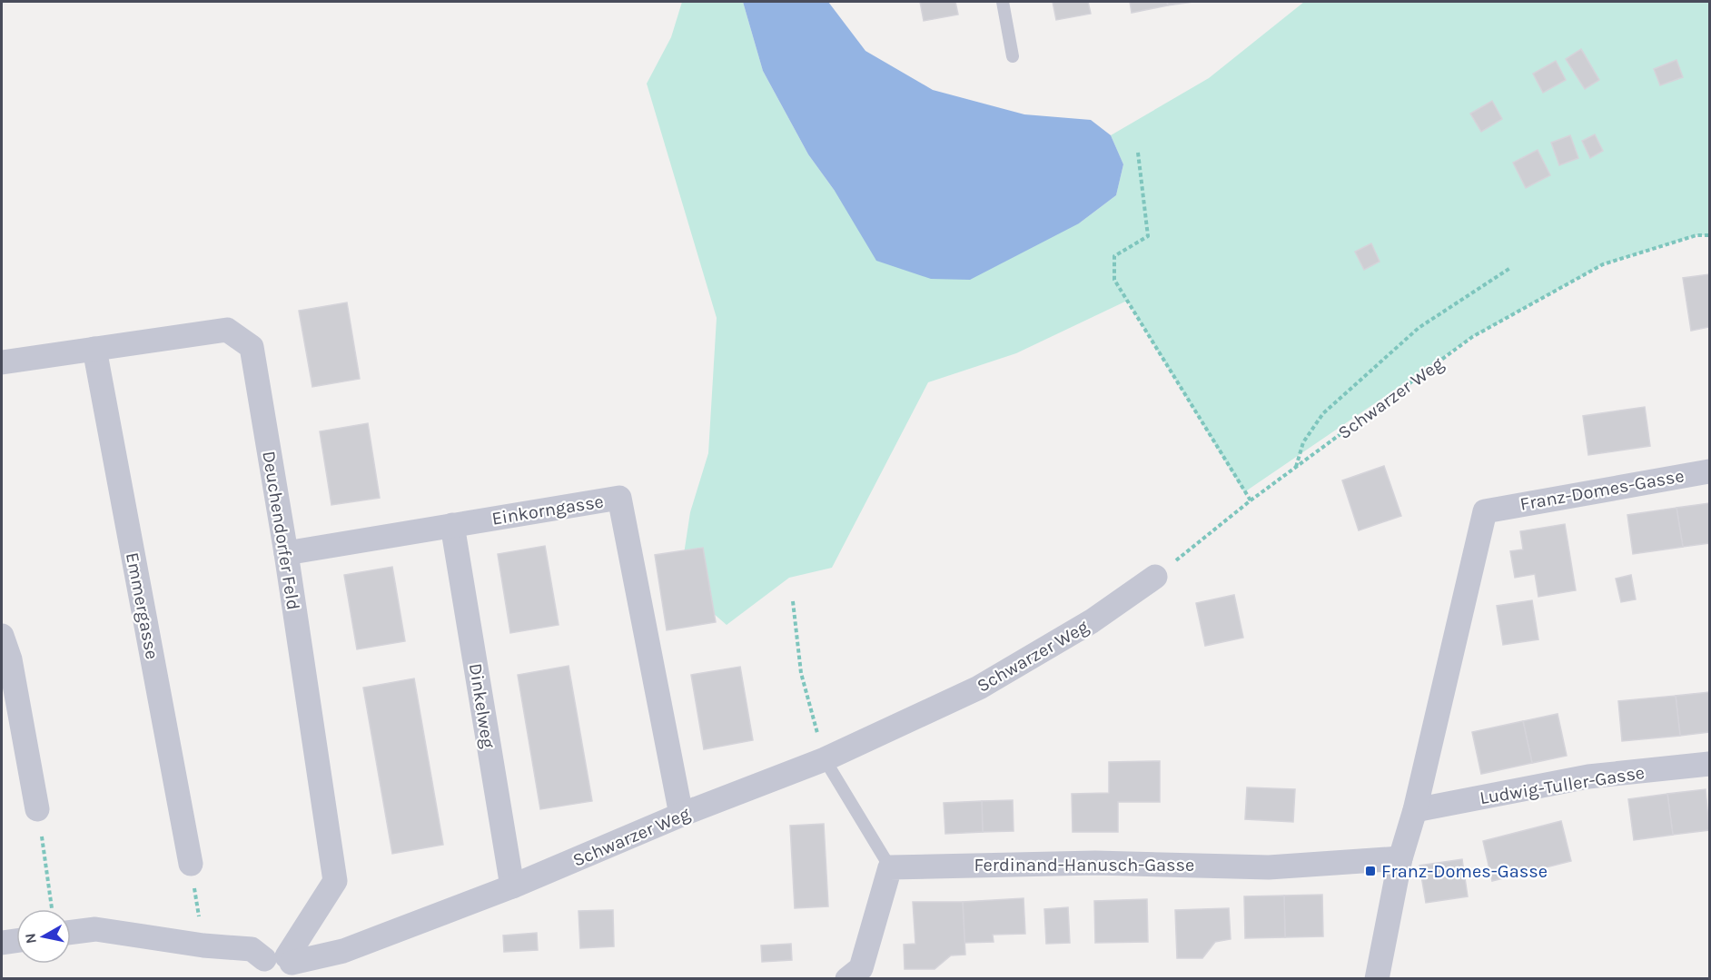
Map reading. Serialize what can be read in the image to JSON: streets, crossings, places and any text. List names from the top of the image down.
{
  "streets": {
    "street": [
      "Schwarzer Weg",
      "Franz-Domes-Gasse",
      "Einkorngasse",
      "Deuchendorfer Feld",
      "Emmergasse",
      "Dinkelweg",
      "Ludwig-Tuller-Gasse",
      "Ferdinand-Hanusch-Gasse"
    ]
  },
  "crossings": [
    ["Schwarzer Weg", "Einkorngasse"],
    ["Schwarzer Weg", "Deuchendorfer Feld"],
    ["Schwarzer Weg", "Dinkelweg"],
    ["Franz-Domes-Gasse", "Ludwig-Tuller-Gasse"],
    ["Franz-Domes-Gasse", "Ferdinand-Hanusch-Gasse"],
    ["Einkorngasse", "Deuchendorfer Feld"],
    ["Einkorngasse", "Dinkelweg"],
    ["Deuchendorfer Feld", "Emmergasse"]
  ],
  "places": {
    "transit": ["Franz-Domes-Gasse"]
  },
  "north": "left"
}
